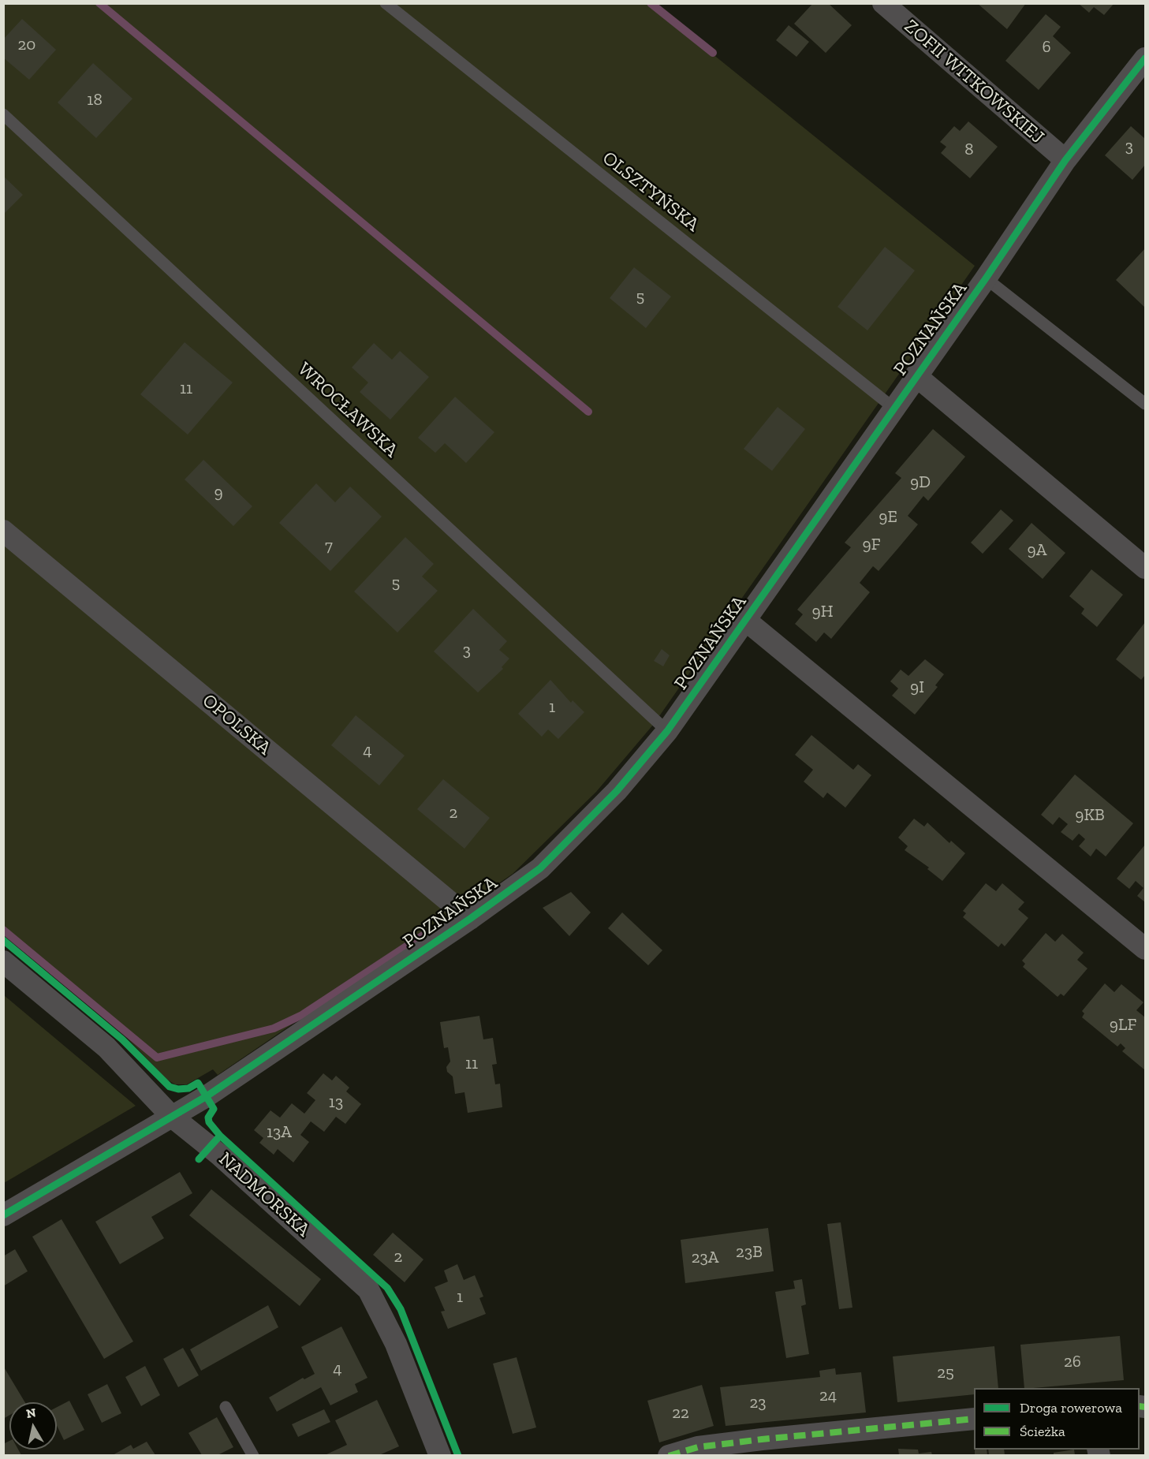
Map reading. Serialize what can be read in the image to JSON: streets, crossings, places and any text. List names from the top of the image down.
{
  "streets": {
    "street": [
      "ZOFII WITKOWSKIEJ",
      "POZNAŃSKA",
      "OPOLSKA",
      "NADMORSKA"
    ],
    "lane": ["OLSZTYŃSKA", "WROCŁAWSKA"]
  },
  "crossings": [
    ["ZOFII WITKOWSKIEJ", "POZNAŃSKA"],
    ["OLSZTYŃSKA", "POZNAŃSKA"],
    ["POZNAŃSKA", "WROCŁAWSKA"],
    ["POZNAŃSKA", "OPOLSKA"],
    ["POZNAŃSKA", "NADMORSKA"]
  ],
  "house_numbers": [
    "20",
    "6",
    "18",
    "3",
    "8",
    "5",
    "11",
    "9D",
    "9",
    "9E",
    "9F",
    "7",
    "9A",
    "5",
    "9H",
    "3",
    "9I",
    "1",
    "4",
    "2",
    "9KB",
    "9LF",
    "11",
    "13",
    "13A",
    "23B",
    "2",
    "23A",
    "1",
    "26",
    "4",
    "25",
    "24",
    "23",
    "22"
  ],
  "legend": ["Droga rowerowa", "Ścieżka"],
  "north": "top"
}
